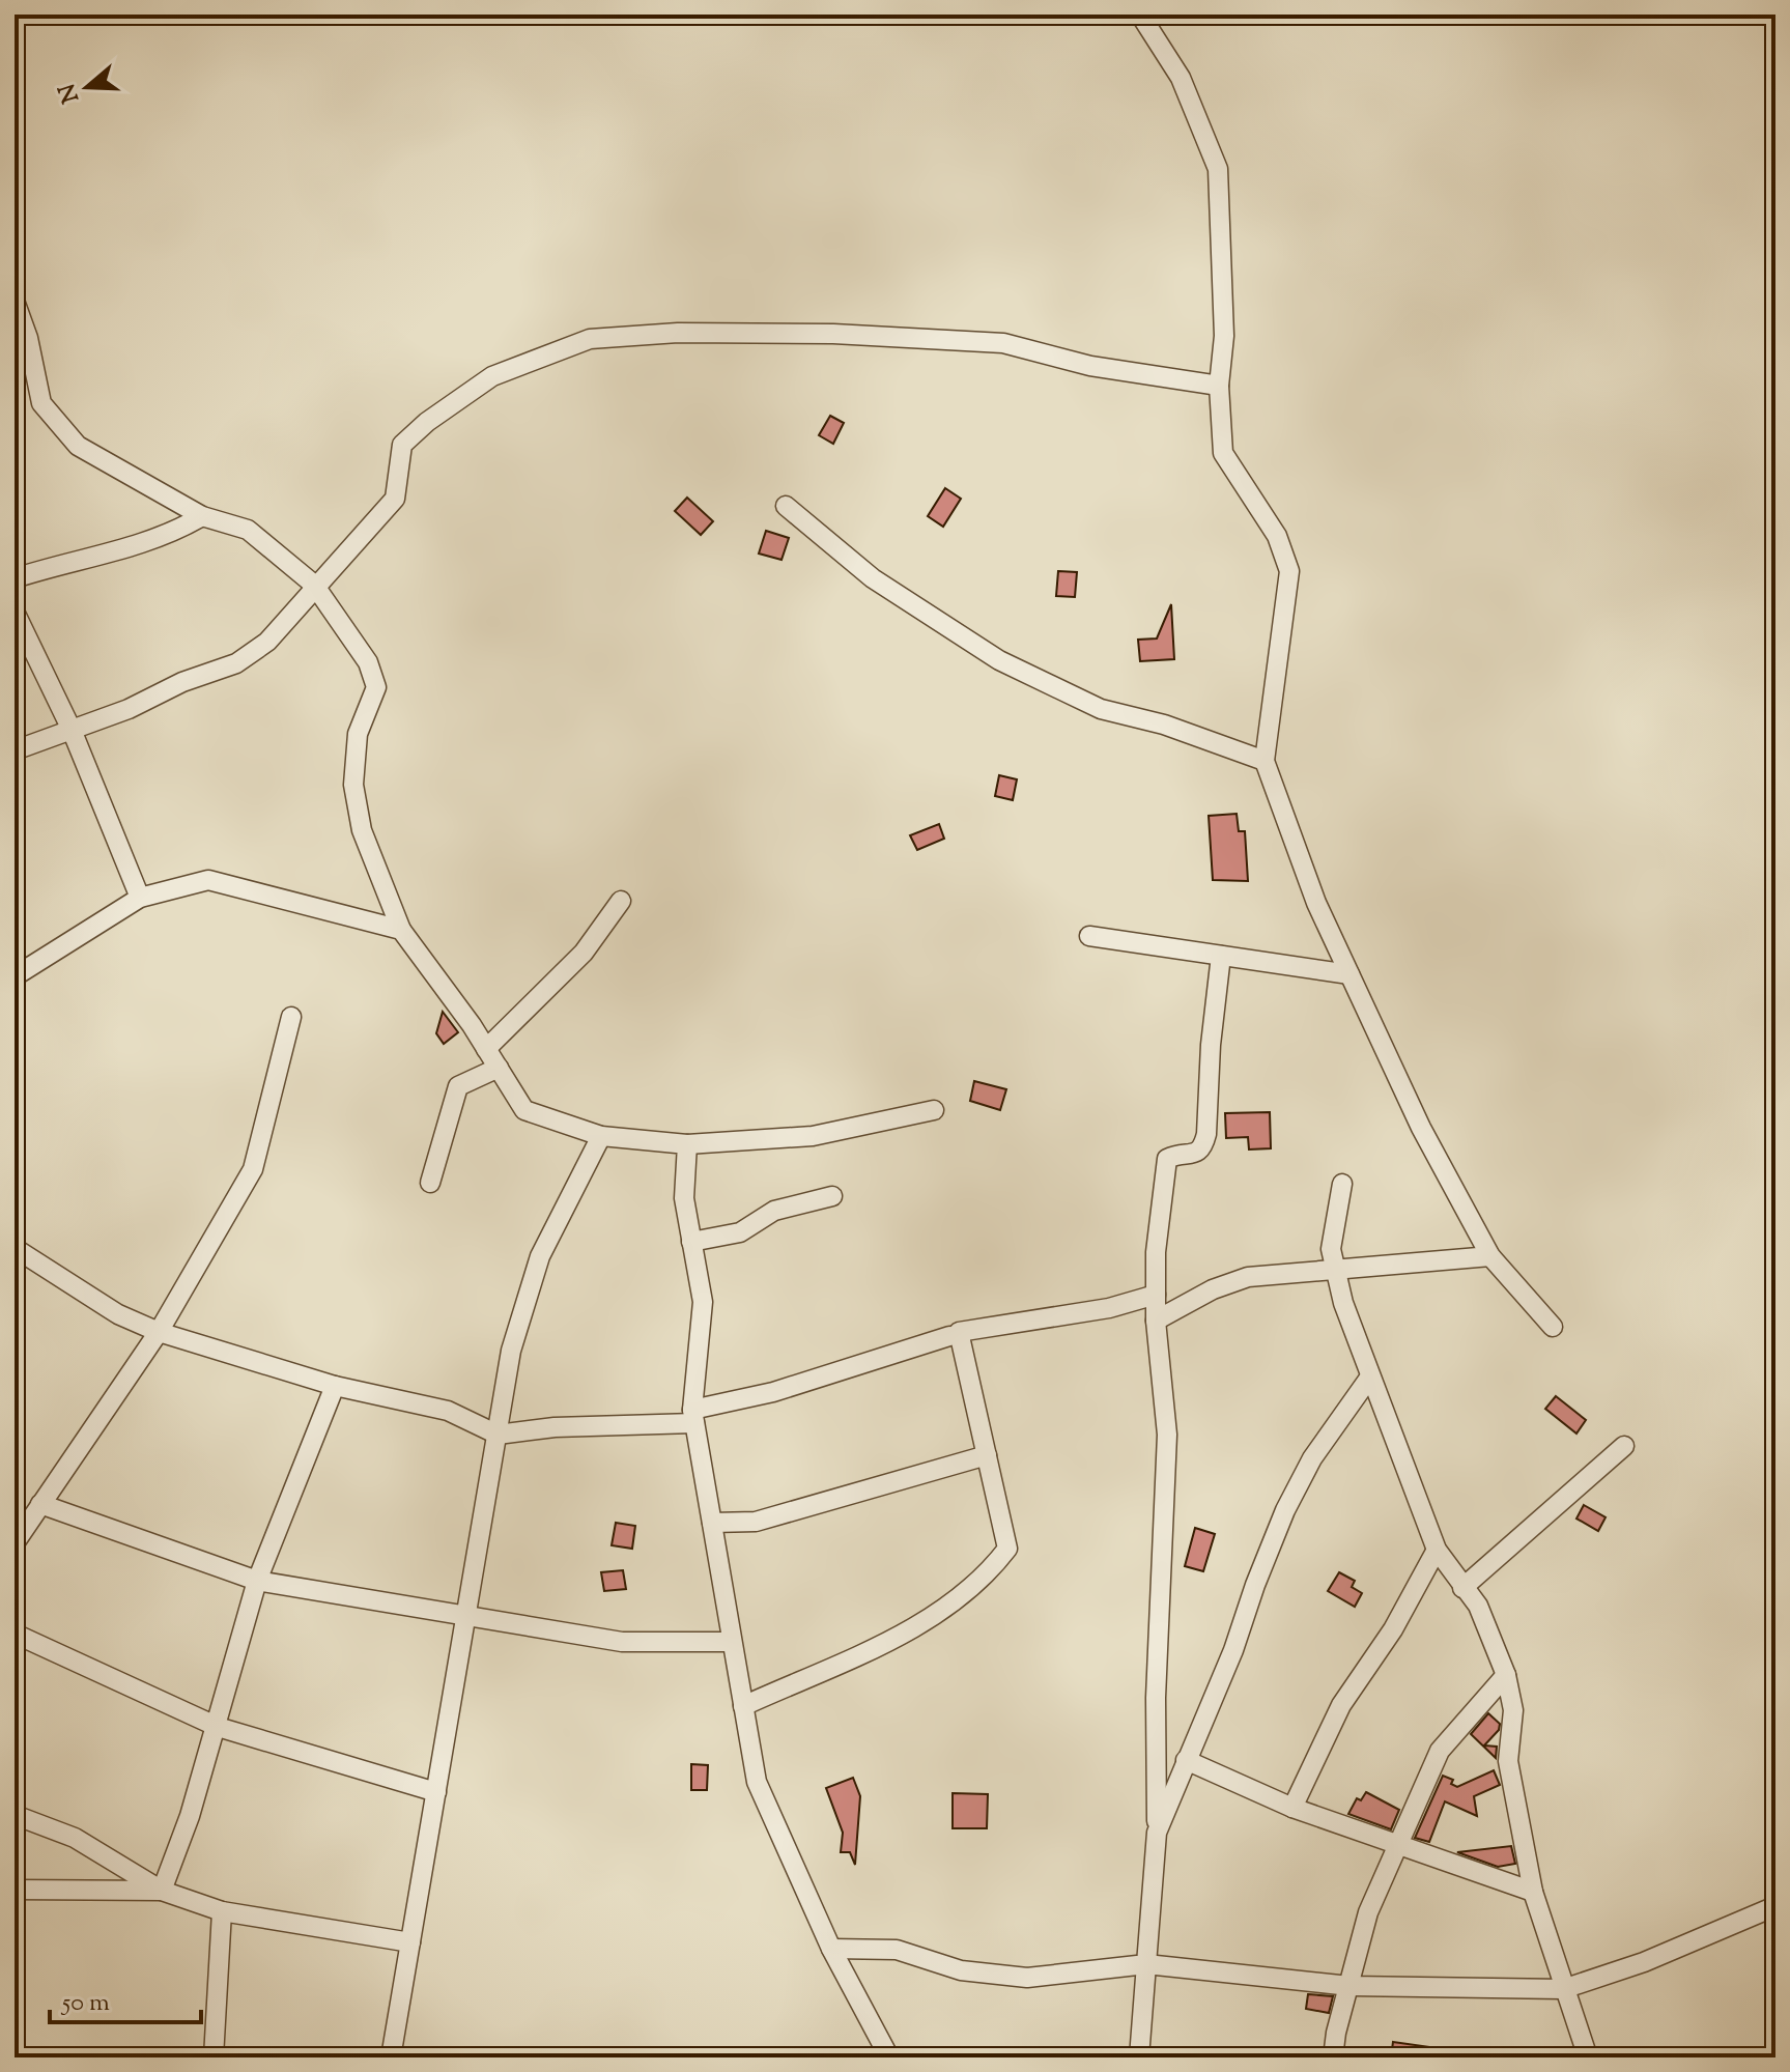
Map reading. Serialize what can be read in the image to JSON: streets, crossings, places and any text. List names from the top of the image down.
{
  "scale_bar": "50 m",
  "north": "left"
}
